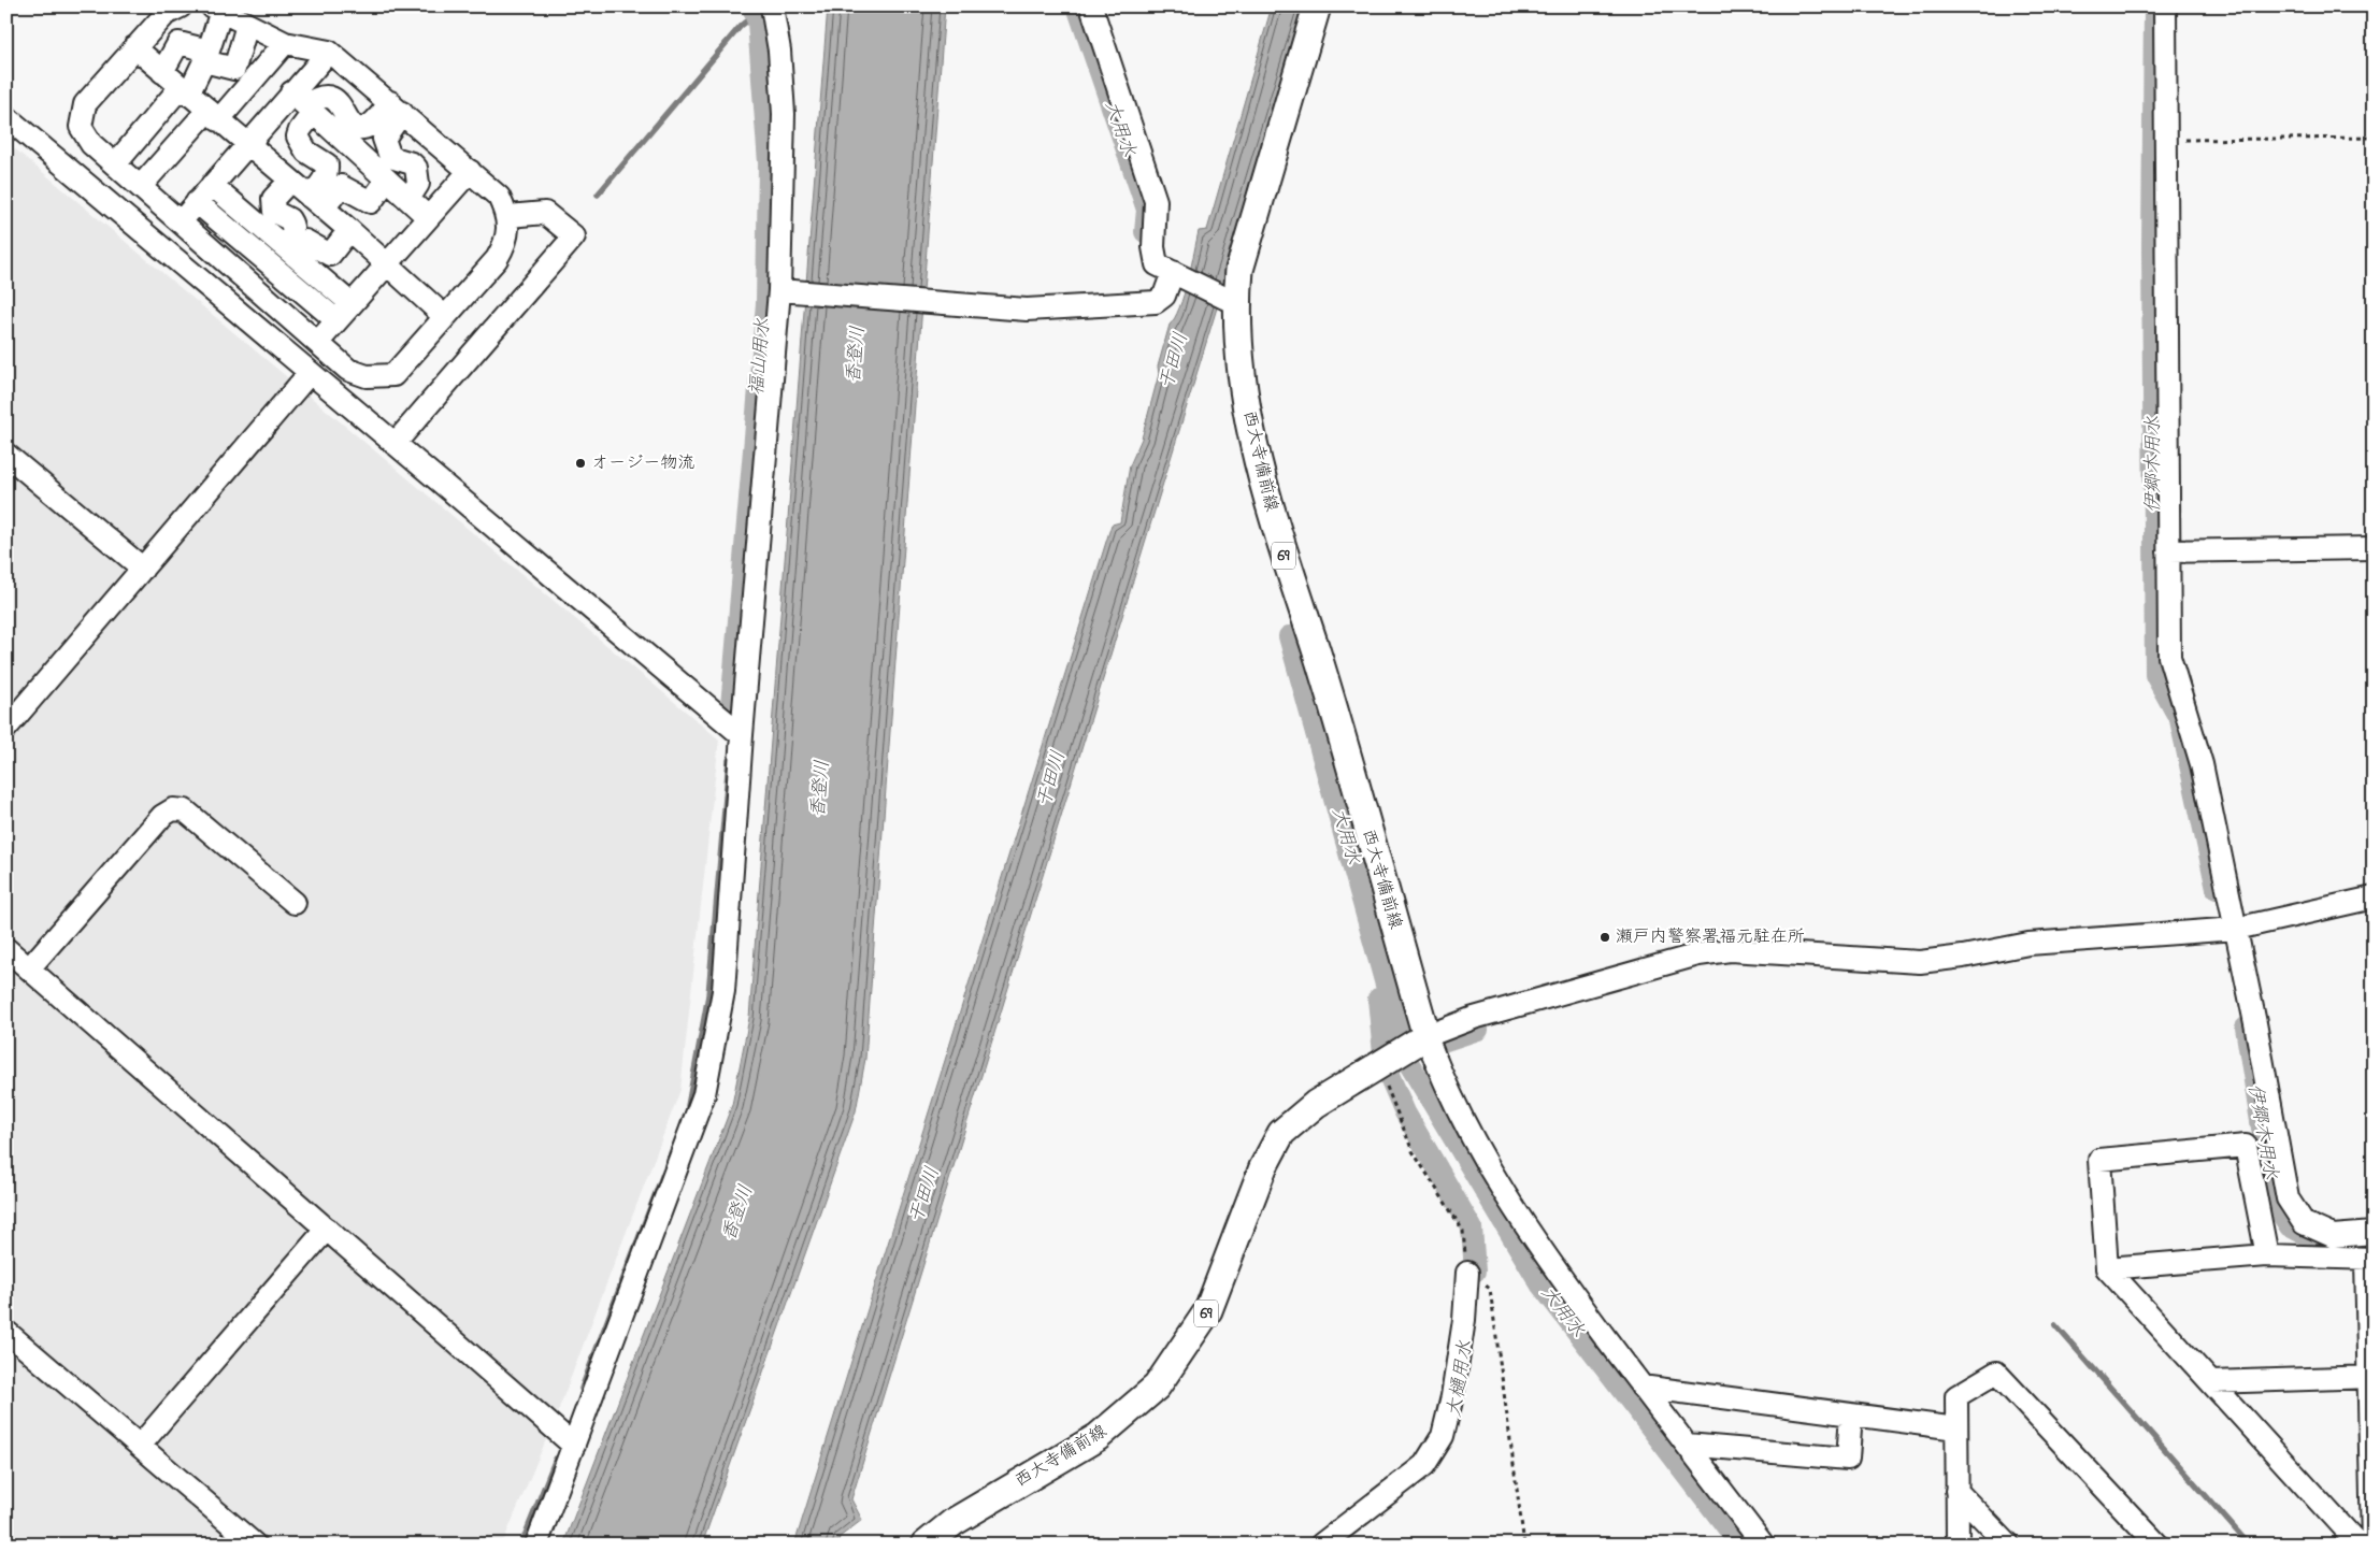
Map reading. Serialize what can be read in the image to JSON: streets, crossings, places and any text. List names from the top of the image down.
{
  "streets": {
    "main road": ["西大寺備前線", "69"]
  },
  "water": [
    "大用水",
    "香登川",
    "福山用水",
    "干田川",
    "伊郷木用水",
    "大樋用水"
  ],
  "places": ["オージー物流", "瀬戸内警察署福元駐在所"]
}
